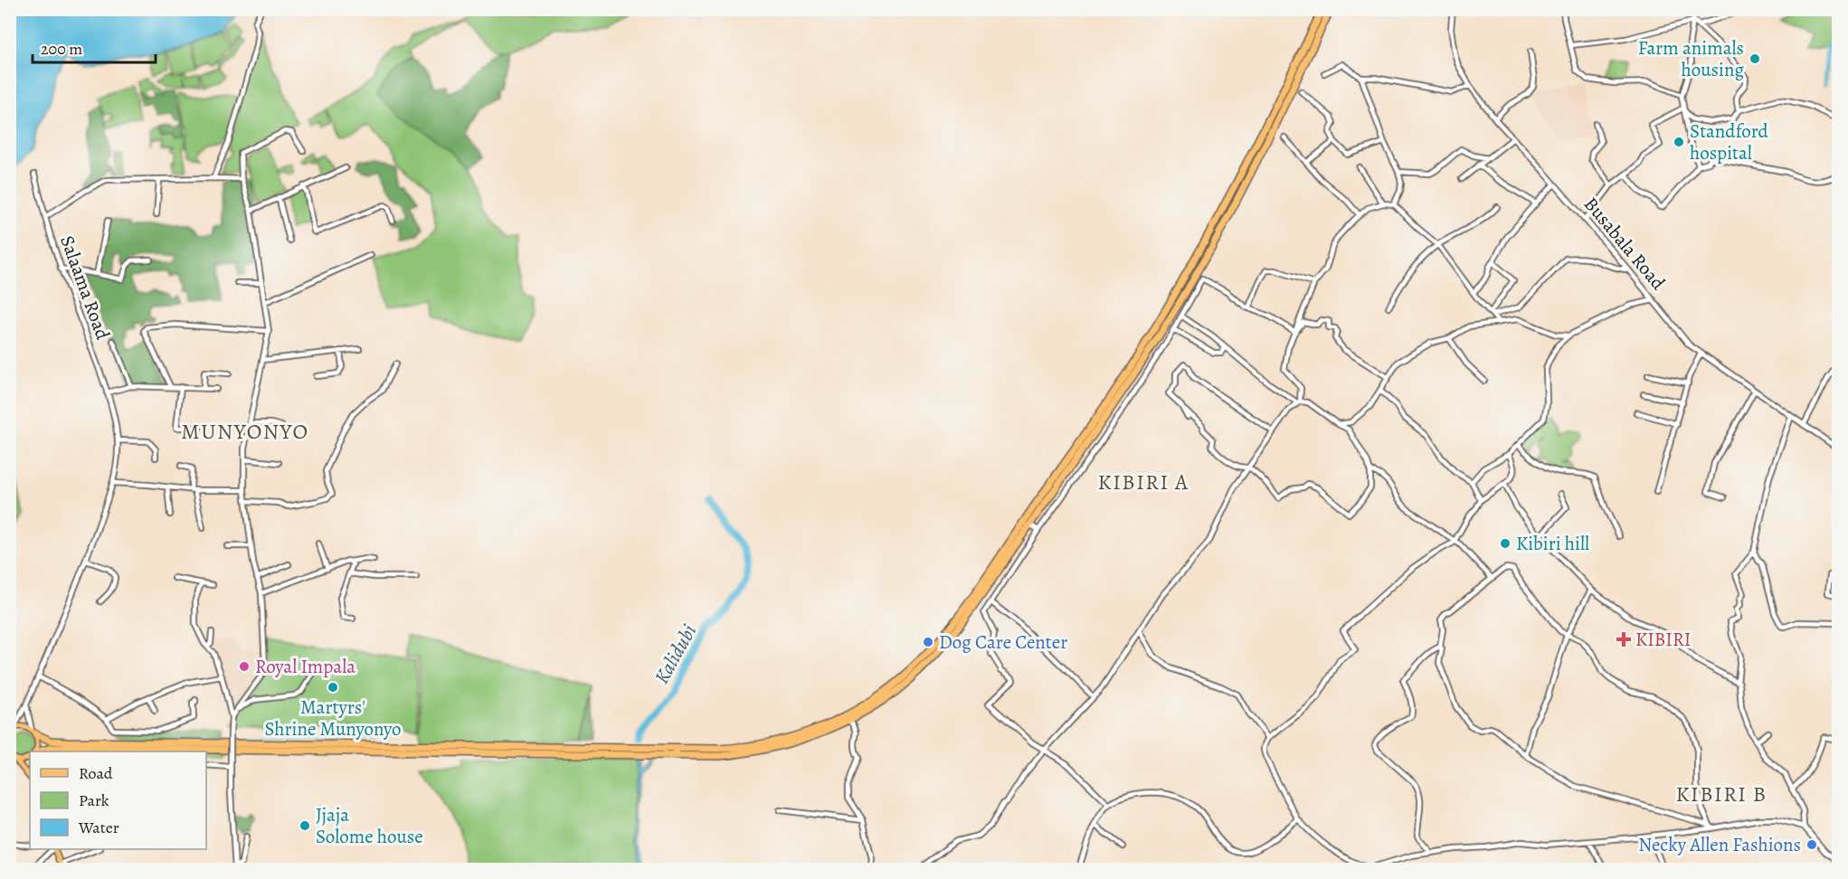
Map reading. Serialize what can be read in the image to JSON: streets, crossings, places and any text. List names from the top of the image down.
{
  "streets": {
    "street": ["Busabala Road", "Salaama Road"]
  },
  "districts": ["MUNYONYO", "KIBIRI A", "KIBIRI B"],
  "water": ["Kalidubi"],
  "places": {
    "other": [
      "Farm animals housing",
      "Standford hospital",
      "Kibiri hill",
      "Dog Care Center",
      "Royal Impala",
      "Martyrs' Shrine Munyonyo",
      "Jjaja Solome house",
      "Necky Allen Fashions"
    ],
    "health": ["KIBIRI"]
  },
  "legend": ["Road", "Park", "Water"],
  "scale_bar": "200 m"
}
